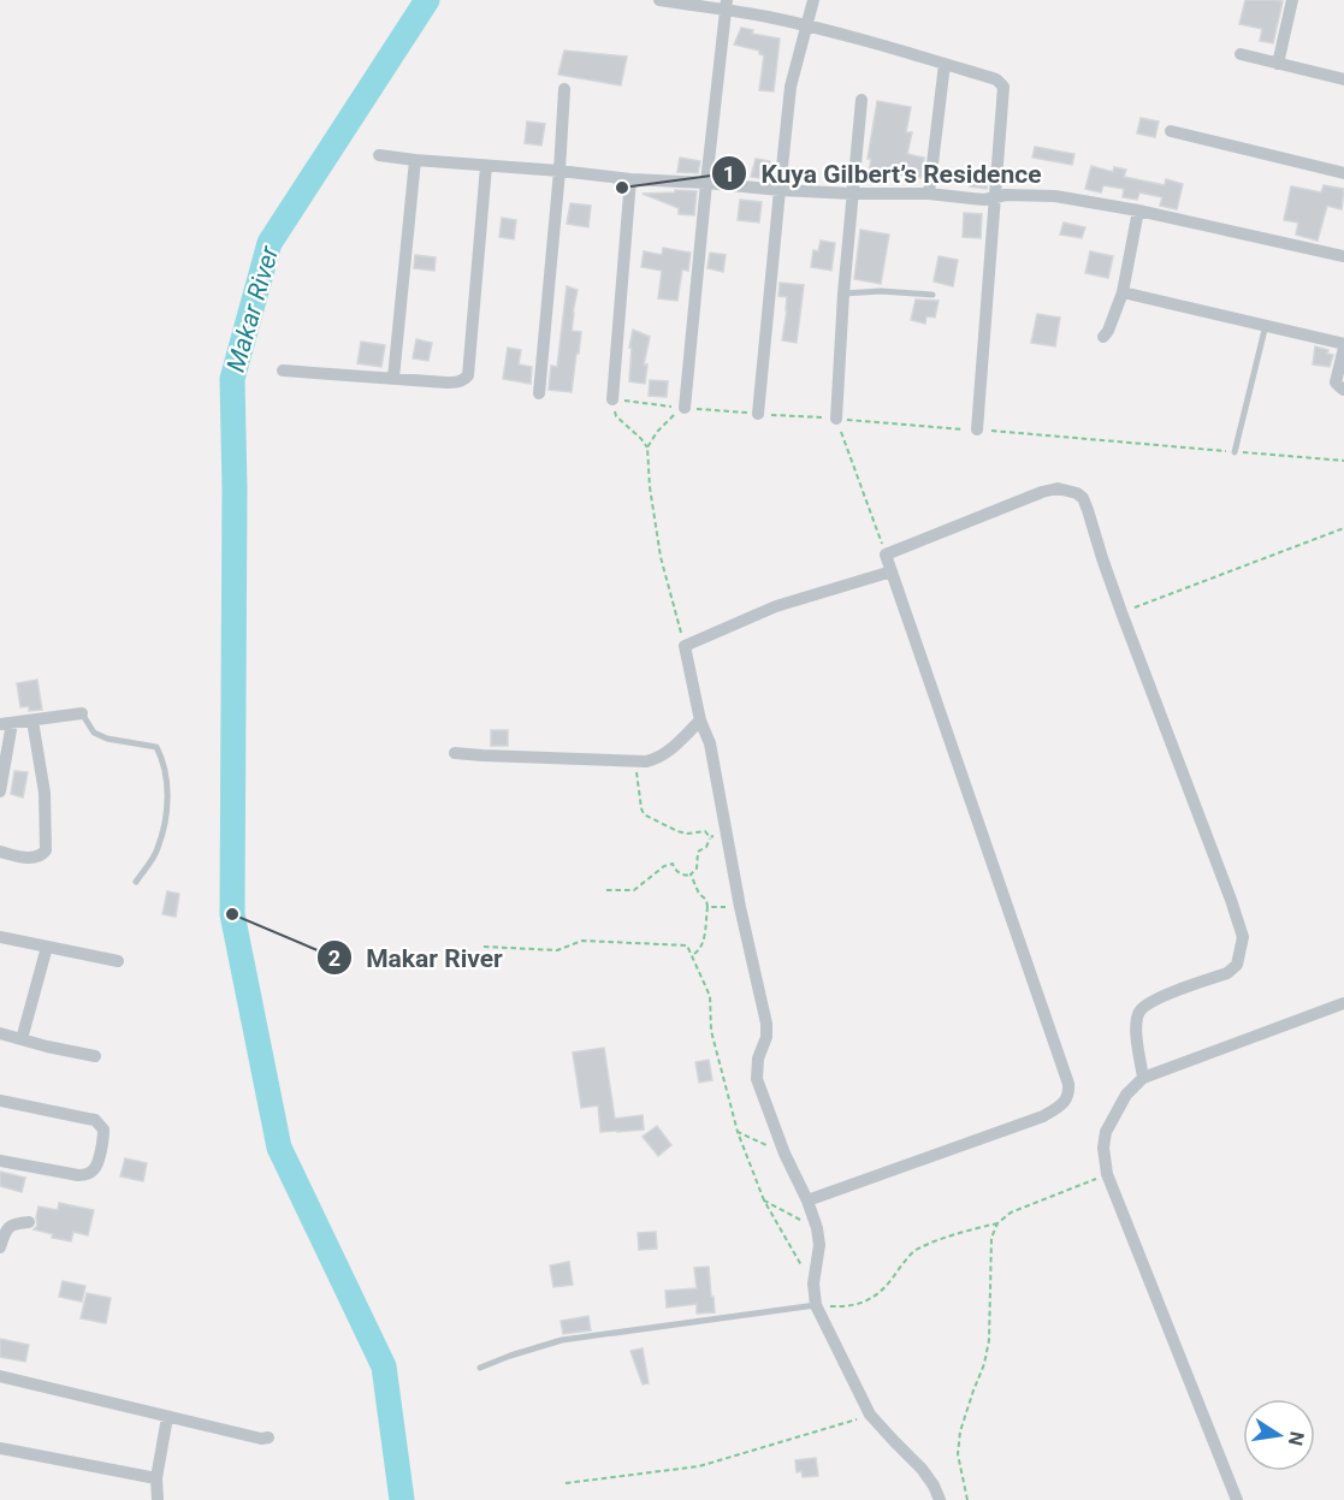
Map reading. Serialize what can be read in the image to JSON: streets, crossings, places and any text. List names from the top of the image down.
{
  "water": ["Makar River"],
  "places": ["Kuya Gilbert’s Residence", "Makar River"],
  "north": "right"
}
